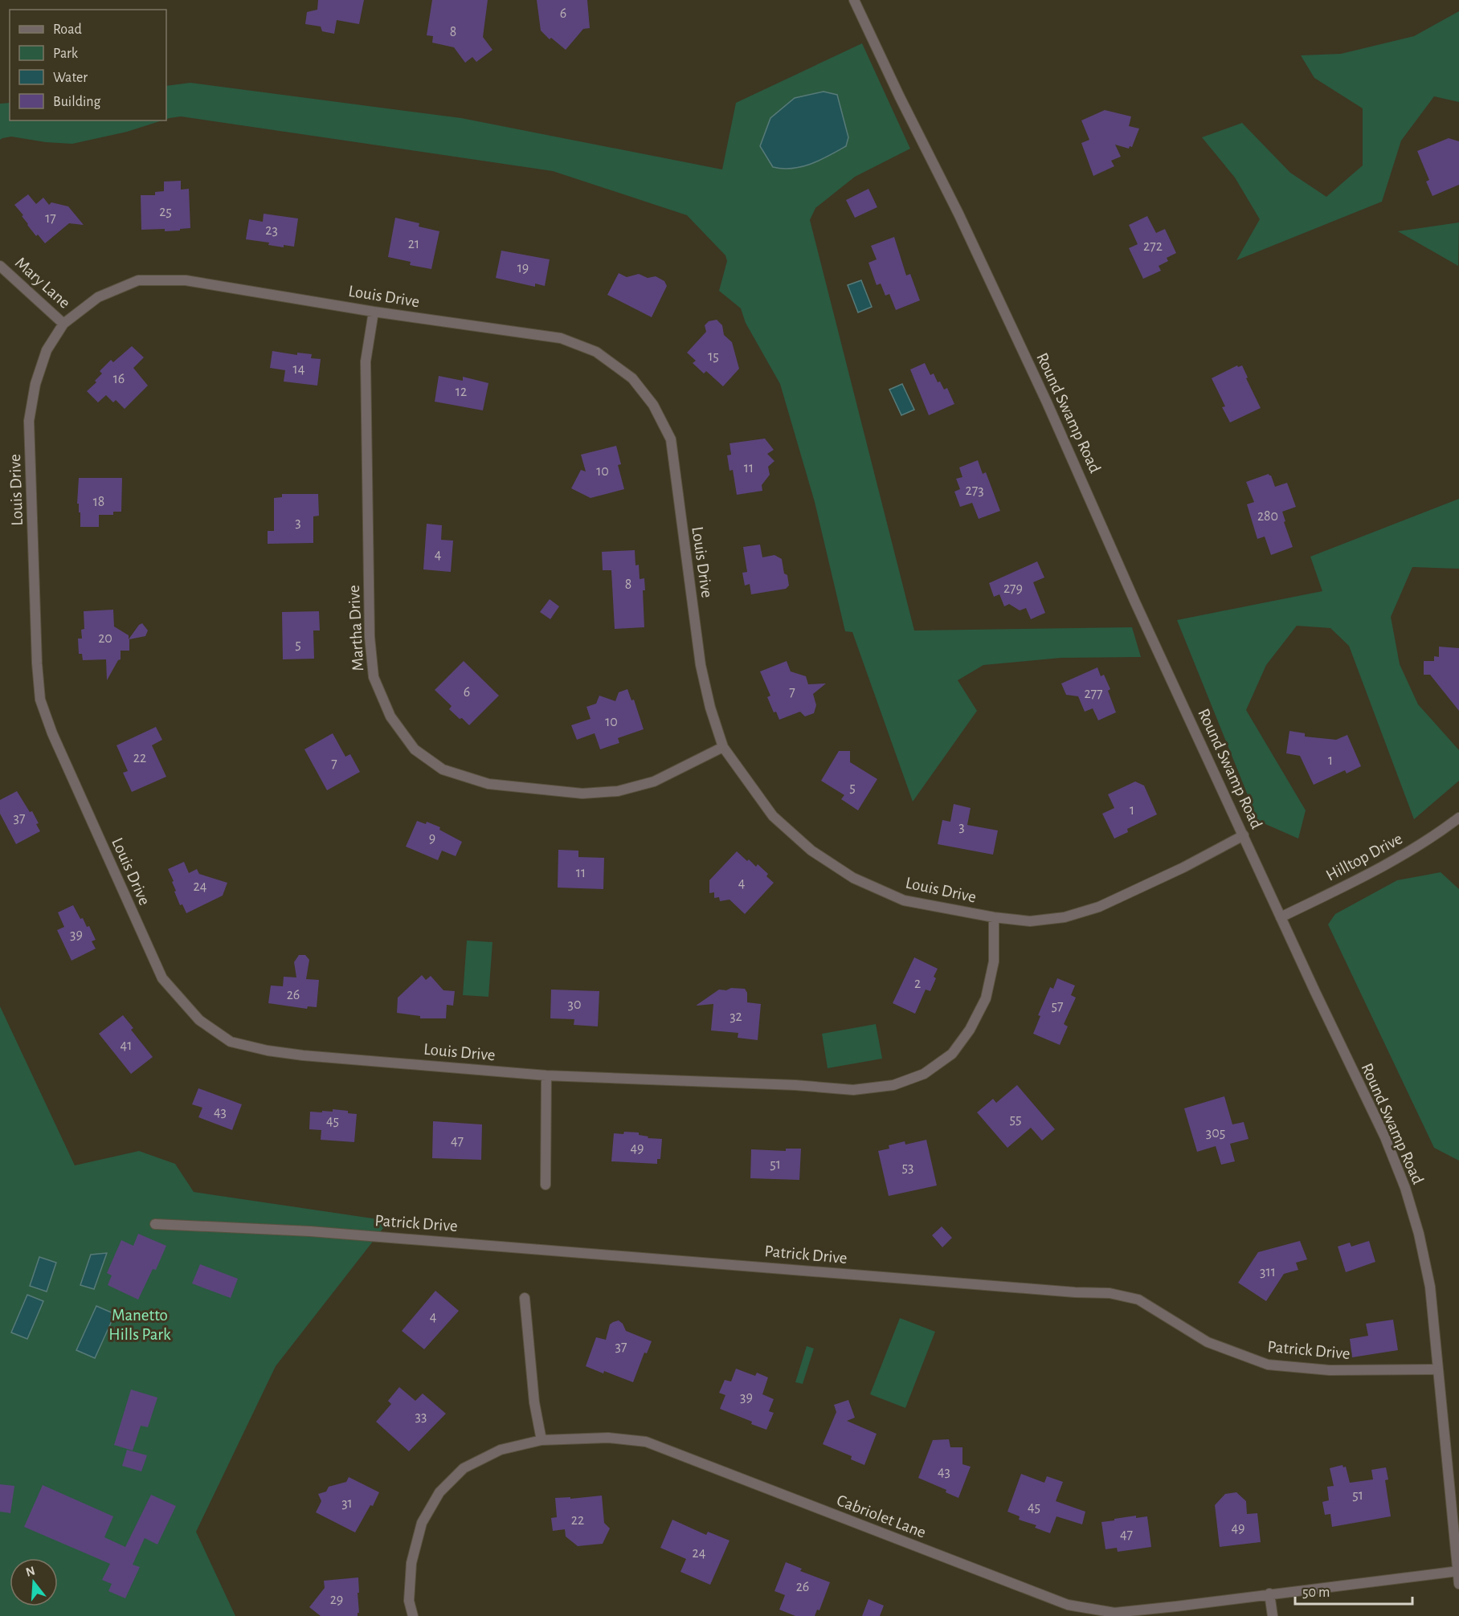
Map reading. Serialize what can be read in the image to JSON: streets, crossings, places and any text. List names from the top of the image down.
{
  "streets": {
    "street": [
      "Mary Lane",
      "Louis Drive",
      "Round Swamp Road",
      "Martha Drive",
      "Hilltop Drive",
      "Patrick Drive",
      "Cabriolet Lane"
    ]
  },
  "crossings": [
    ["Mary Lane", "Louis Drive"],
    ["Louis Drive", "Round Swamp Road"],
    ["Louis Drive", "Martha Drive"],
    ["Round Swamp Road", "Hilltop Drive"],
    ["Round Swamp Road", "Patrick Drive"],
    ["Round Swamp Road", "Cabriolet Lane"]
  ],
  "parks": ["Manetto Hills Park"],
  "house_numbers": [
    "6",
    "8",
    "25",
    "17",
    "23",
    "21",
    "272",
    "19",
    "15",
    "14",
    "16",
    "12",
    "11",
    "10",
    "273",
    "18",
    "280",
    "3",
    "4",
    "8",
    "279",
    "20",
    "5",
    "6",
    "7",
    "277",
    "10",
    "22",
    "1",
    "7",
    "5",
    "1",
    "37",
    "3",
    "9",
    "11",
    "4",
    "24",
    "39",
    "2",
    "26",
    "30",
    "57",
    "32",
    "41",
    "43",
    "55",
    "45",
    "305",
    "47",
    "49",
    "51",
    "53",
    "311",
    "4",
    "37",
    "39",
    "33",
    "43",
    "51",
    "31",
    "45",
    "22",
    "49",
    "47",
    "24",
    "26",
    "29"
  ],
  "legend": [
    "Road",
    "Park",
    "Water",
    "Building"
  ],
  "scale_bar": "50 m",
  "north": "top"
}
